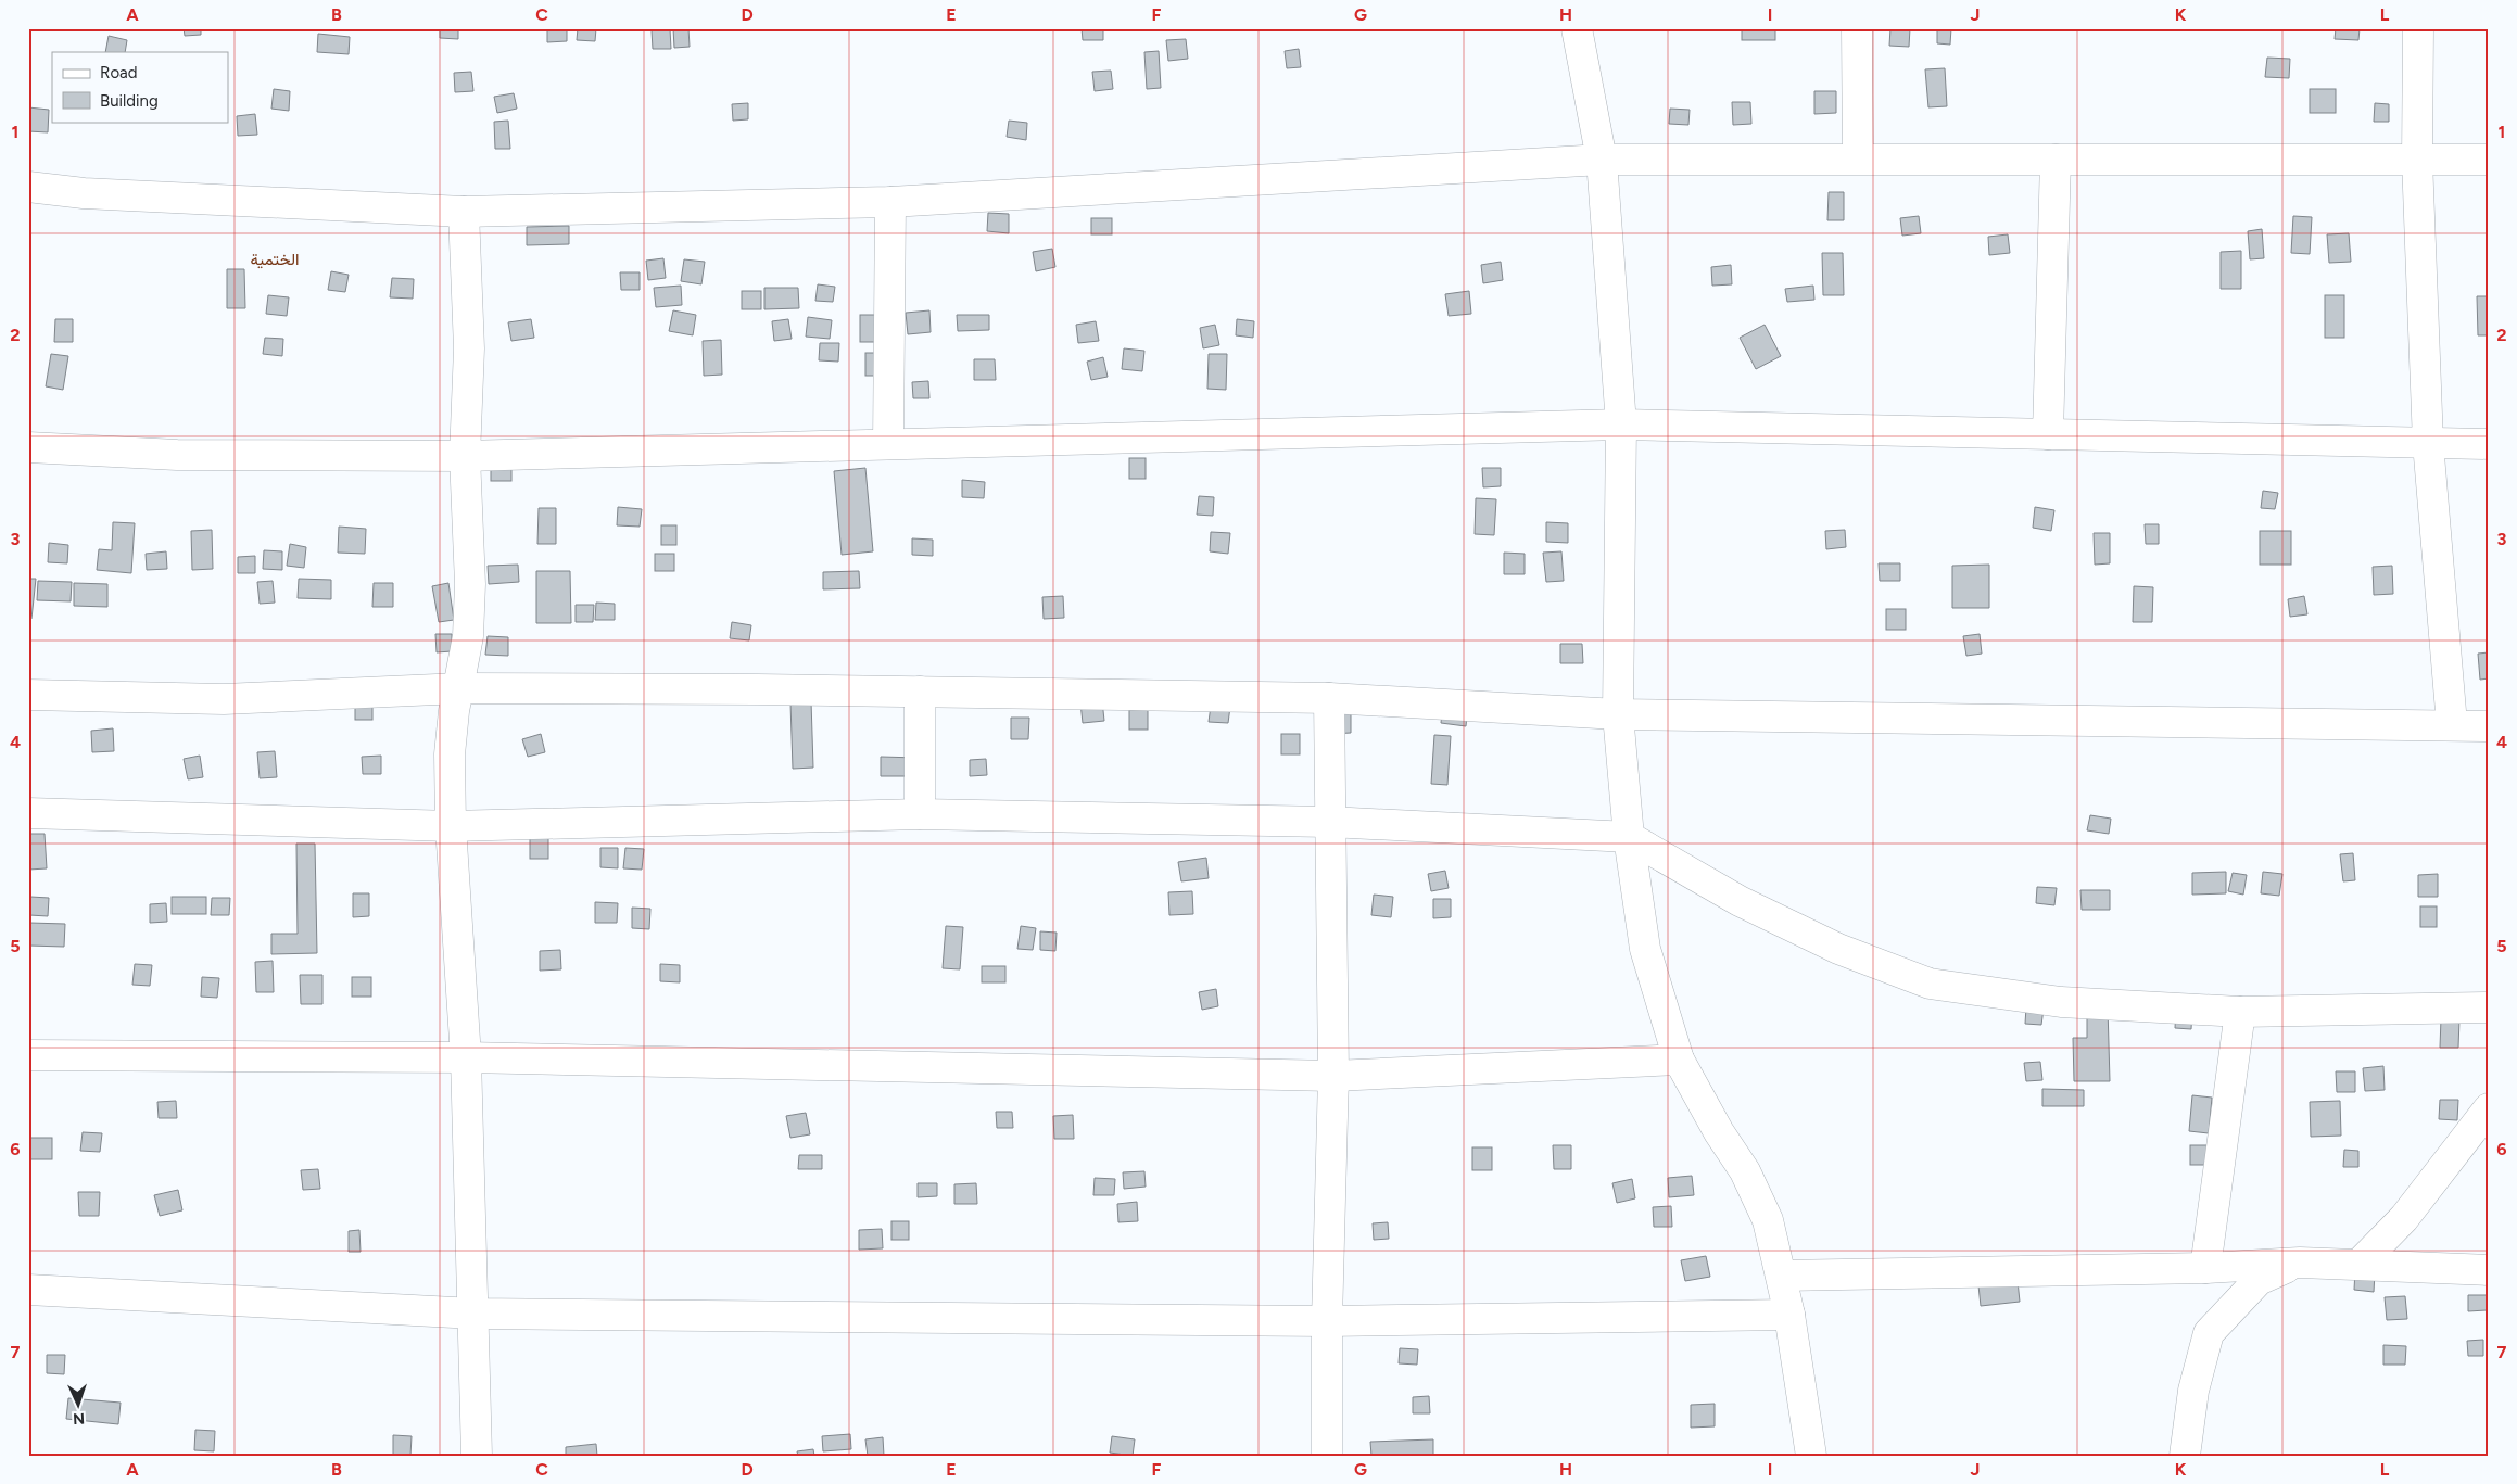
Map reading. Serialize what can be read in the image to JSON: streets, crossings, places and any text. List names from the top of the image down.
{
  "districts": ["الختمية"],
  "legend": ["Road", "Building"],
  "north": "bottom",
  "grid": {
    "columns": [
      "A",
      "B",
      "C",
      "D",
      "E",
      "F",
      "G",
      "H",
      "I",
      "J",
      "K",
      "L"
    ],
    "rows": [
      "1",
      "2",
      "3",
      "4",
      "5",
      "6",
      "7"
    ]
  }
}
